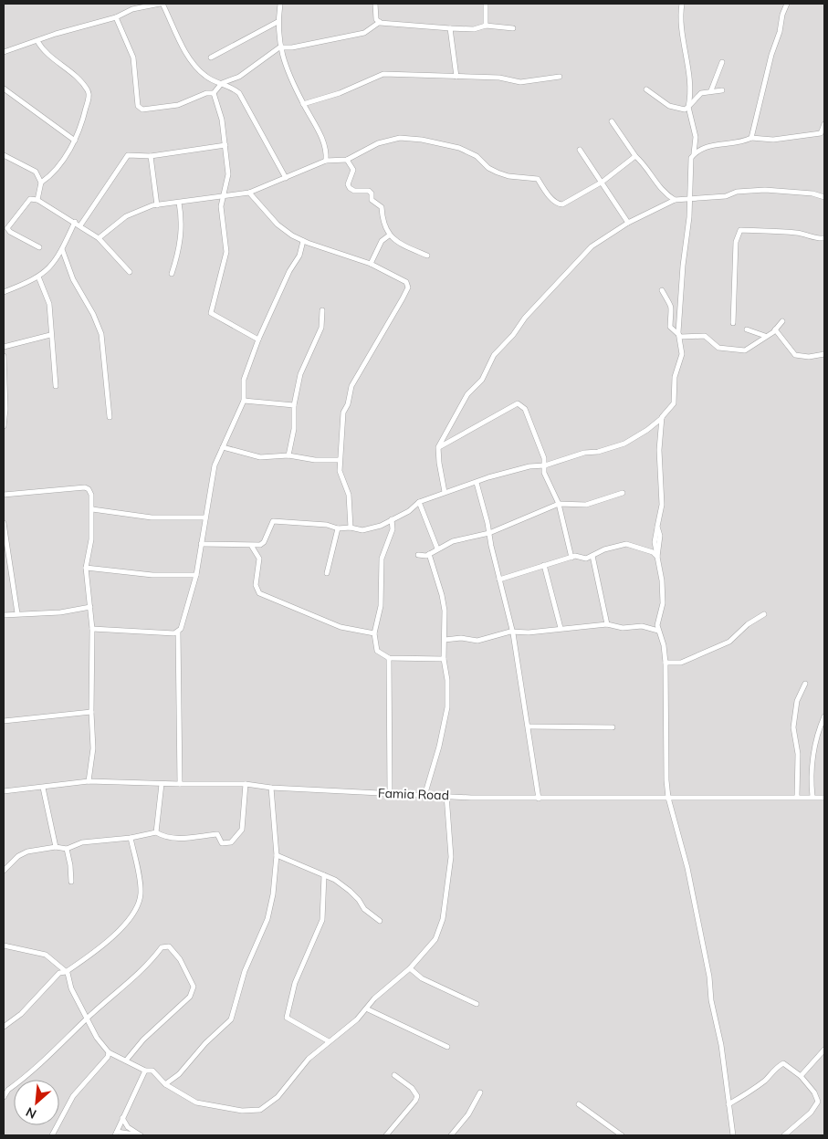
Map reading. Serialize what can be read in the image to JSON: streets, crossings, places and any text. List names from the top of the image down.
{
  "streets": {
    "street": ["Famia Road"]
  },
  "north": "bottom left"
}
